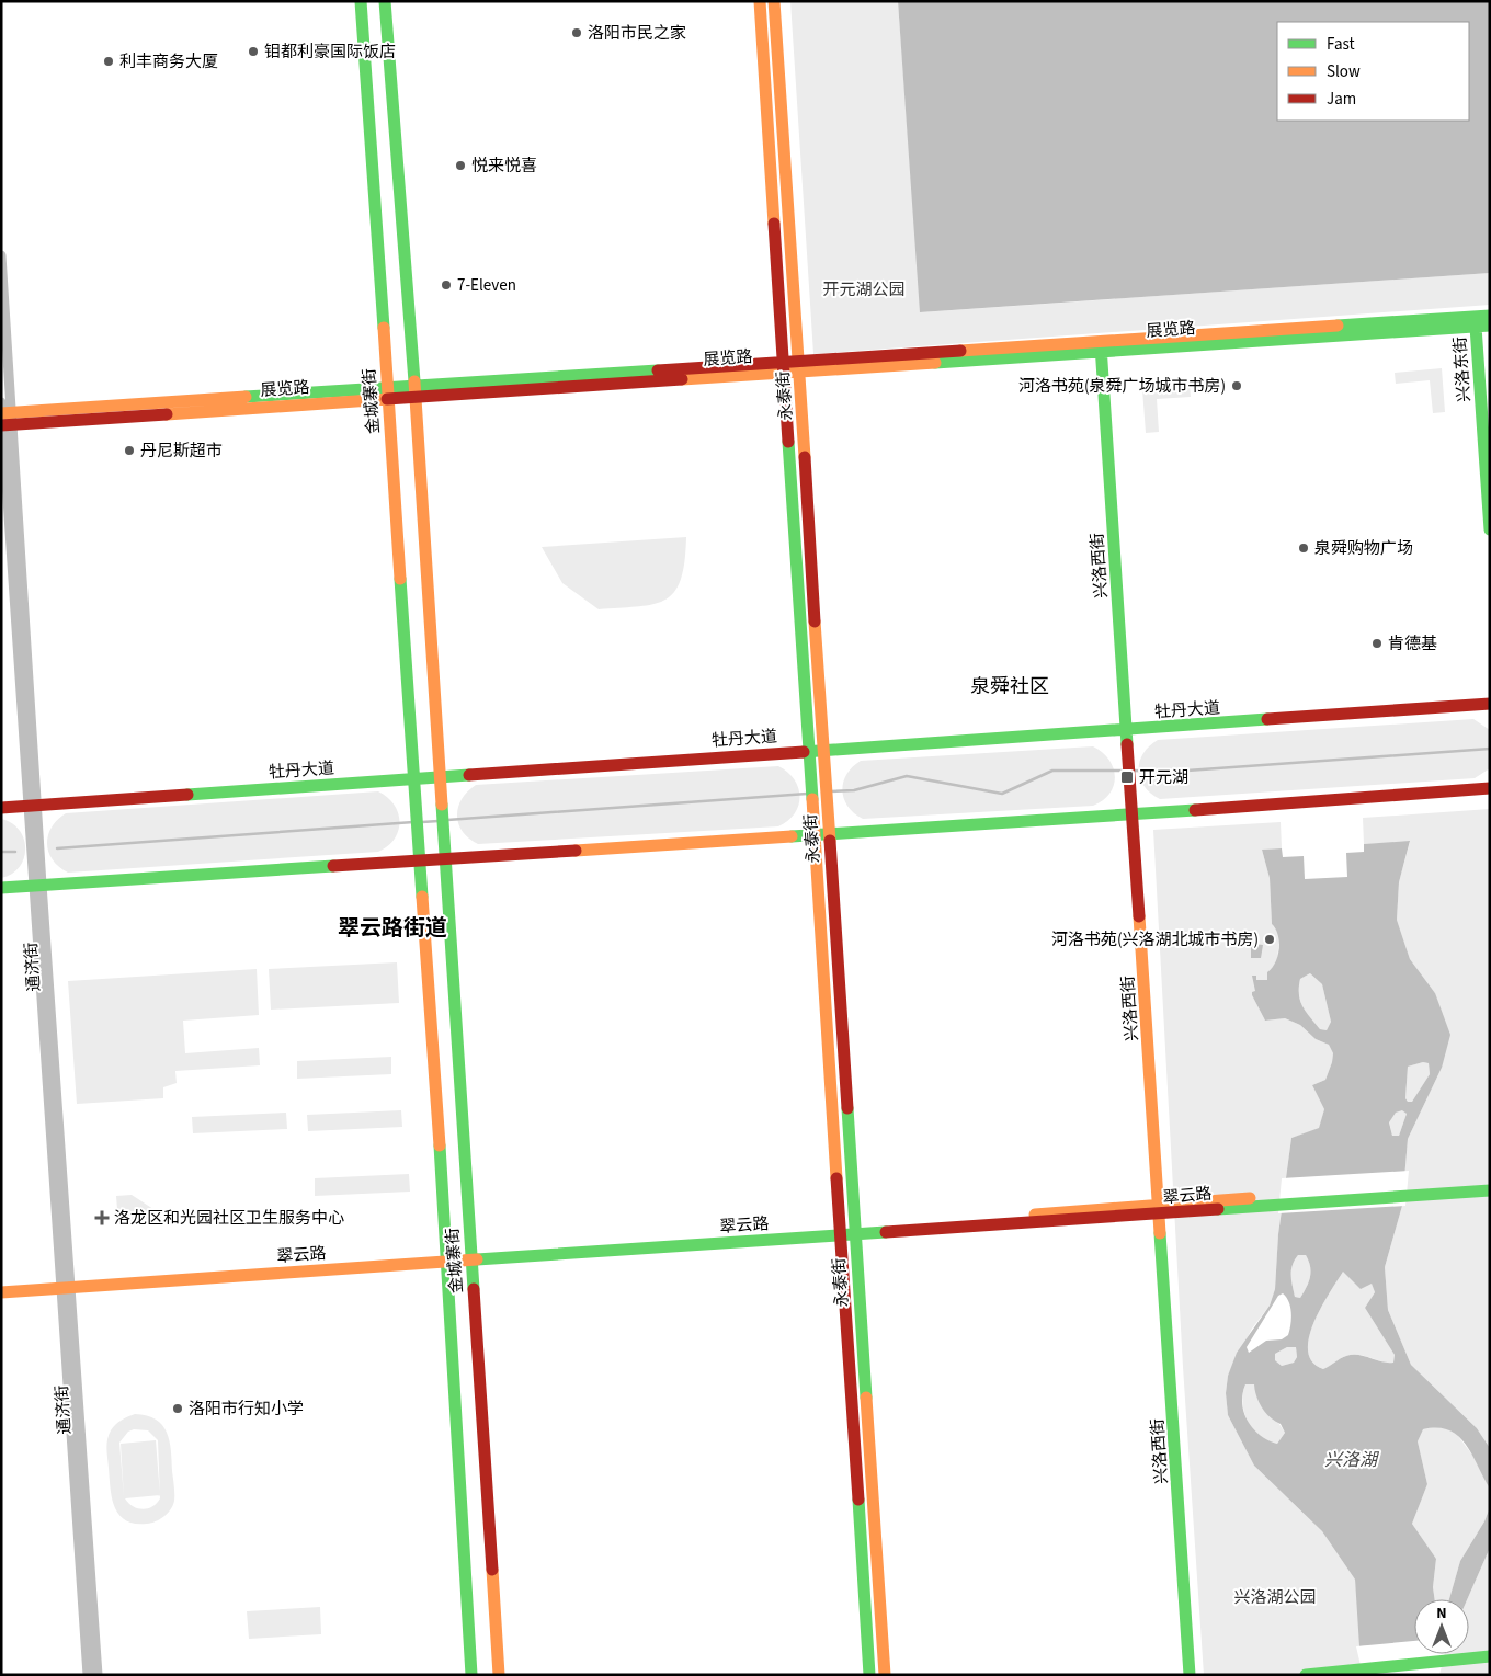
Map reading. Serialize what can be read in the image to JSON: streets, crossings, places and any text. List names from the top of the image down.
{
  "streets": {
    "main road": [
      "展览路",
      "兴洛东街",
      "永泰街",
      "金城寨街",
      "兴洛西街",
      "牡丹大道",
      "翠云路"
    ],
    "street": ["通济街"]
  },
  "crossings": [
    ["展览路", "兴洛东街"],
    ["展览路", "永泰街"],
    ["展览路", "金城寨街"],
    ["展览路", "兴洛西街"],
    ["展览路", "通济街"],
    ["永泰街", "牡丹大道"],
    ["永泰街", "翠云路"],
    ["金城寨街", "牡丹大道"],
    ["金城寨街", "翠云路"],
    ["兴洛西街", "牡丹大道"],
    ["兴洛西街", "翠云路"],
    ["牡丹大道", "通济街"],
    ["通济街", "翠云路"]
  ],
  "districts": ["泉舜社区", "翠云路街道"],
  "water": ["兴洛湖"],
  "parks": ["开元湖公园", "兴洛湖公园"],
  "places": {
    "other": [
      "洛阳市民之家",
      "钼都利豪国际饭店",
      "利丰商务大厦",
      "悦来悦喜",
      "7-Eleven",
      "河洛书苑(泉舜广场城市书房)",
      "丹尼斯超市",
      "泉舜购物广场",
      "肯德基",
      "河洛书苑(兴洛湖北城市书房)",
      "洛阳市行知小学"
    ],
    "transit": ["开元湖"],
    "health": ["洛龙区和光园社区卫生服务中心"]
  },
  "legend": ["Fast", "Slow", "Jam"],
  "north": "top"
}
